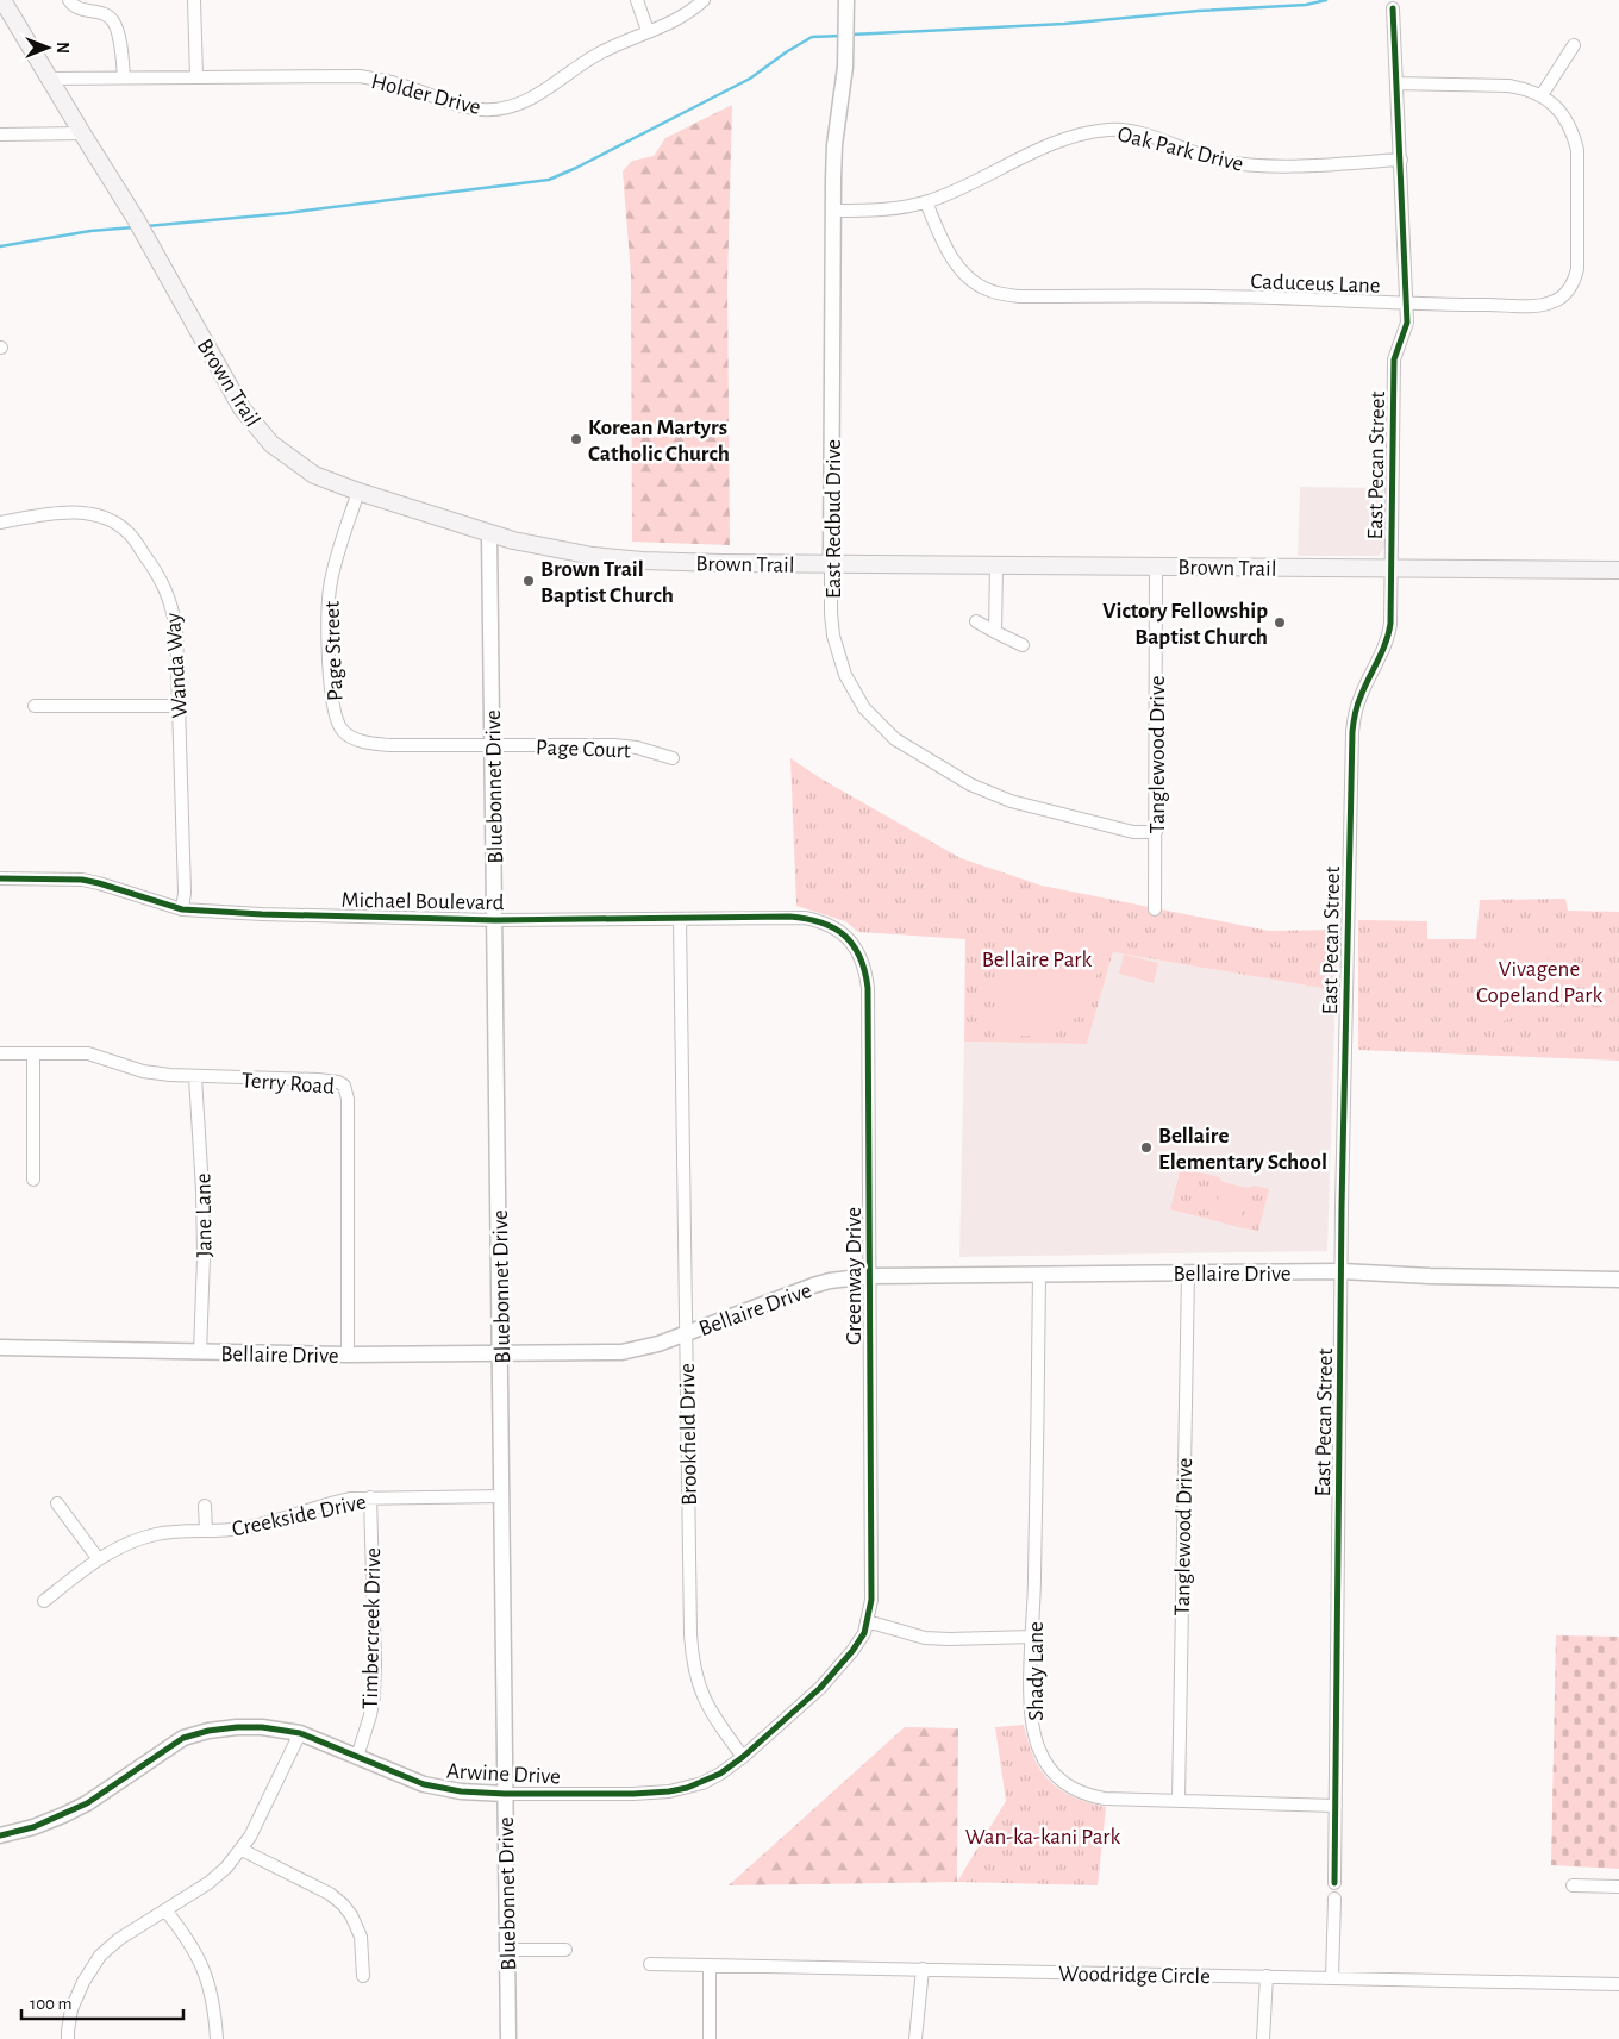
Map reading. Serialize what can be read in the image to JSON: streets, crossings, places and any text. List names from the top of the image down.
{
  "streets": {
    "main road": ["Brown Trail"],
    "street": [
      "Holder Drive",
      "Oak Park Drive",
      "Caduceus Lane",
      "East Pecan Street",
      "East Redbud Drive",
      "Page Street",
      "Wanda Way",
      "Page Court",
      "Tanglewood Drive",
      "Bluebonnet Drive",
      "Michael Boulevard",
      "Terry Road",
      "Jane Lane",
      "Bellaire Drive",
      "Greenway Drive",
      "Brookfield Drive",
      "Creekside Drive",
      "Timbercreek Drive",
      "Shady Lane",
      "Arwine Drive",
      "Woodridge Circle"
    ]
  },
  "crossings": [
    ["Holder Drive", "Brown Trail"],
    ["Oak Park Drive", "Caduceus Lane"],
    ["Oak Park Drive", "East Pecan Street"],
    ["Oak Park Drive", "East Redbud Drive"],
    ["Caduceus Lane", "East Pecan Street"],
    ["Brown Trail", "East Pecan Street"],
    ["Brown Trail", "East Redbud Drive"],
    ["Brown Trail", "Page Street"],
    ["Brown Trail", "Tanglewood Drive"],
    ["Brown Trail", "Bluebonnet Drive"],
    ["East Pecan Street", "Bellaire Drive"],
    ["East Pecan Street", "Shady Lane"],
    ["East Redbud Drive", "Tanglewood Drive"],
    ["Page Street", "Page Court"],
    ["Page Street", "Bluebonnet Drive"],
    ["Wanda Way", "Michael Boulevard"],
    ["Page Court", "Bluebonnet Drive"],
    ["Tanglewood Drive", "Bellaire Drive"],
    ["Tanglewood Drive", "Shady Lane"],
    ["Bluebonnet Drive", "Michael Boulevard"],
    ["Bluebonnet Drive", "Bellaire Drive"],
    ["Bluebonnet Drive", "Creekside Drive"],
    ["Bluebonnet Drive", "Arwine Drive"],
    ["Michael Boulevard", "Greenway Drive"],
    ["Michael Boulevard", "Brookfield Drive"],
    ["Terry Road", "Jane Lane"],
    ["Terry Road", "Bellaire Drive"],
    ["Jane Lane", "Bellaire Drive"],
    ["Bellaire Drive", "Greenway Drive"],
    ["Bellaire Drive", "Brookfield Drive"],
    ["Bellaire Drive", "Shady Lane"],
    ["Greenway Drive", "Arwine Drive"],
    ["Brookfield Drive", "Arwine Drive"],
    ["Creekside Drive", "Timbercreek Drive"],
    ["Timbercreek Drive", "Arwine Drive"]
  ],
  "parks": ["Bellaire Park", "Vivagene Copeland Park", "Wan-ka-kani Park"],
  "places": [
    "Korean Martyrs Catholic Church",
    "Brown Trail Baptist Church",
    "Victory Fellowship Baptist Church",
    "Bellaire Elementary School"
  ],
  "scale_bar": "100 m",
  "north": "right"
}
